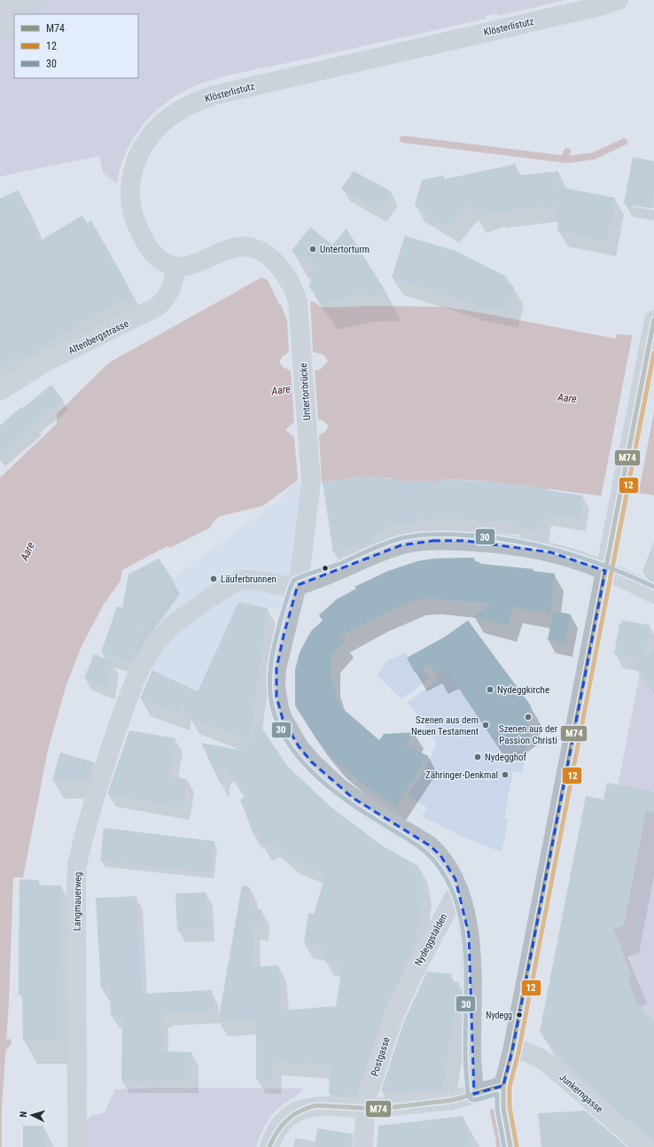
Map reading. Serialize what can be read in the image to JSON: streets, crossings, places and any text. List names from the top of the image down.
{
  "streets": {
    "street": [
      "Klösterlistutz",
      "Altenbergstrasse",
      "Untertorbrücke",
      "Langmauerweg",
      "Nydeggstalden",
      "Postgasse",
      "Junkerngasse"
    ]
  },
  "crossings": [
    ["Klösterlistutz", "Altenbergstrasse"],
    ["Klösterlistutz", "Untertorbrücke"],
    ["Altenbergstrasse", "Untertorbrücke"],
    ["Untertorbrücke", "Langmauerweg"],
    ["Nydeggstalden", "Postgasse"]
  ],
  "water": ["Aare"],
  "places": [
    "Untertorturm",
    "Läuferbrunnen",
    "Nydeggkirche",
    "Szenen aus der Passion Christi",
    "Szenen aus dem Neuen Testament",
    "Nydegghof",
    "Zähringer-Denkmal",
    "Nydegg"
  ],
  "lines": ["transit line M74", "transit line 12", "transit line 30"],
  "legend": ["M74", "12", "30"],
  "north": "left"
}
